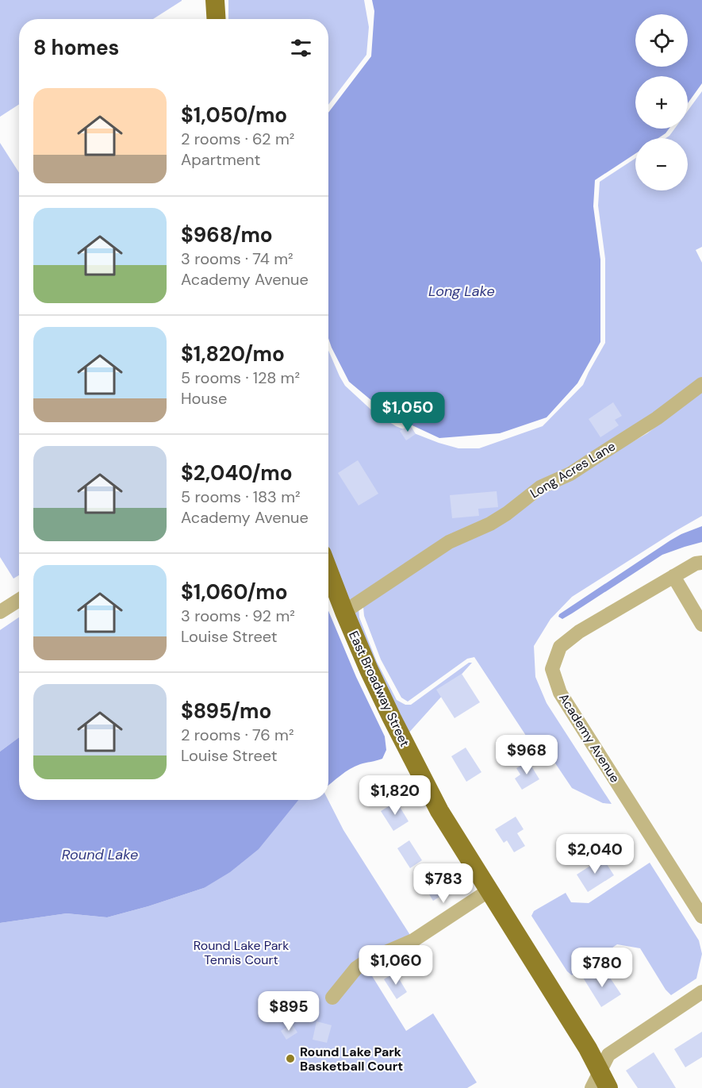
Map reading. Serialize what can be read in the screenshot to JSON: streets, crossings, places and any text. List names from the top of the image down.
{
  "streets": {
    "main road": ["East Broadway Street"],
    "street": ["Long Acres Lane", "Academy Avenue"]
  },
  "crossings": [
    ["Long Acres Lane", "East Broadway Street"]
  ],
  "water": ["Long Lake", "Round Lake"],
  "parks": ["Round Lake Park Tennis Court"],
  "places": ["Round Lake Park Basketball Court"],
  "page": {
    "map_buttons": ["+", "−"],
    "heading": "8 homes",
    "list": [
      {
        "name": "$1,050/mo",
        "note": "2 rooms · 62 m² · Apartment"
      },
      {
        "name": "$968/mo",
        "note": "3 rooms · 74 m² · Academy Avenue"
      },
      {
        "name": "$1,820/mo",
        "note": "5 rooms · 128 m² · House"
      },
      {
        "name": "$2,040/mo",
        "note": "5 rooms · 183 m² · Academy Avenue"
      },
      {
        "name": "$1,060/mo",
        "note": "3 rooms · 92 m² · Louise Street"
      },
      {
        "name": "$895/mo",
        "note": "2 rooms · 76 m² · Louise Street"
      }
    ],
    "price": [
      "$1,050",
      "$968",
      "$1,820",
      "$2,040",
      "$783",
      "$1,060",
      "$780",
      "$895"
    ]
  }
}
